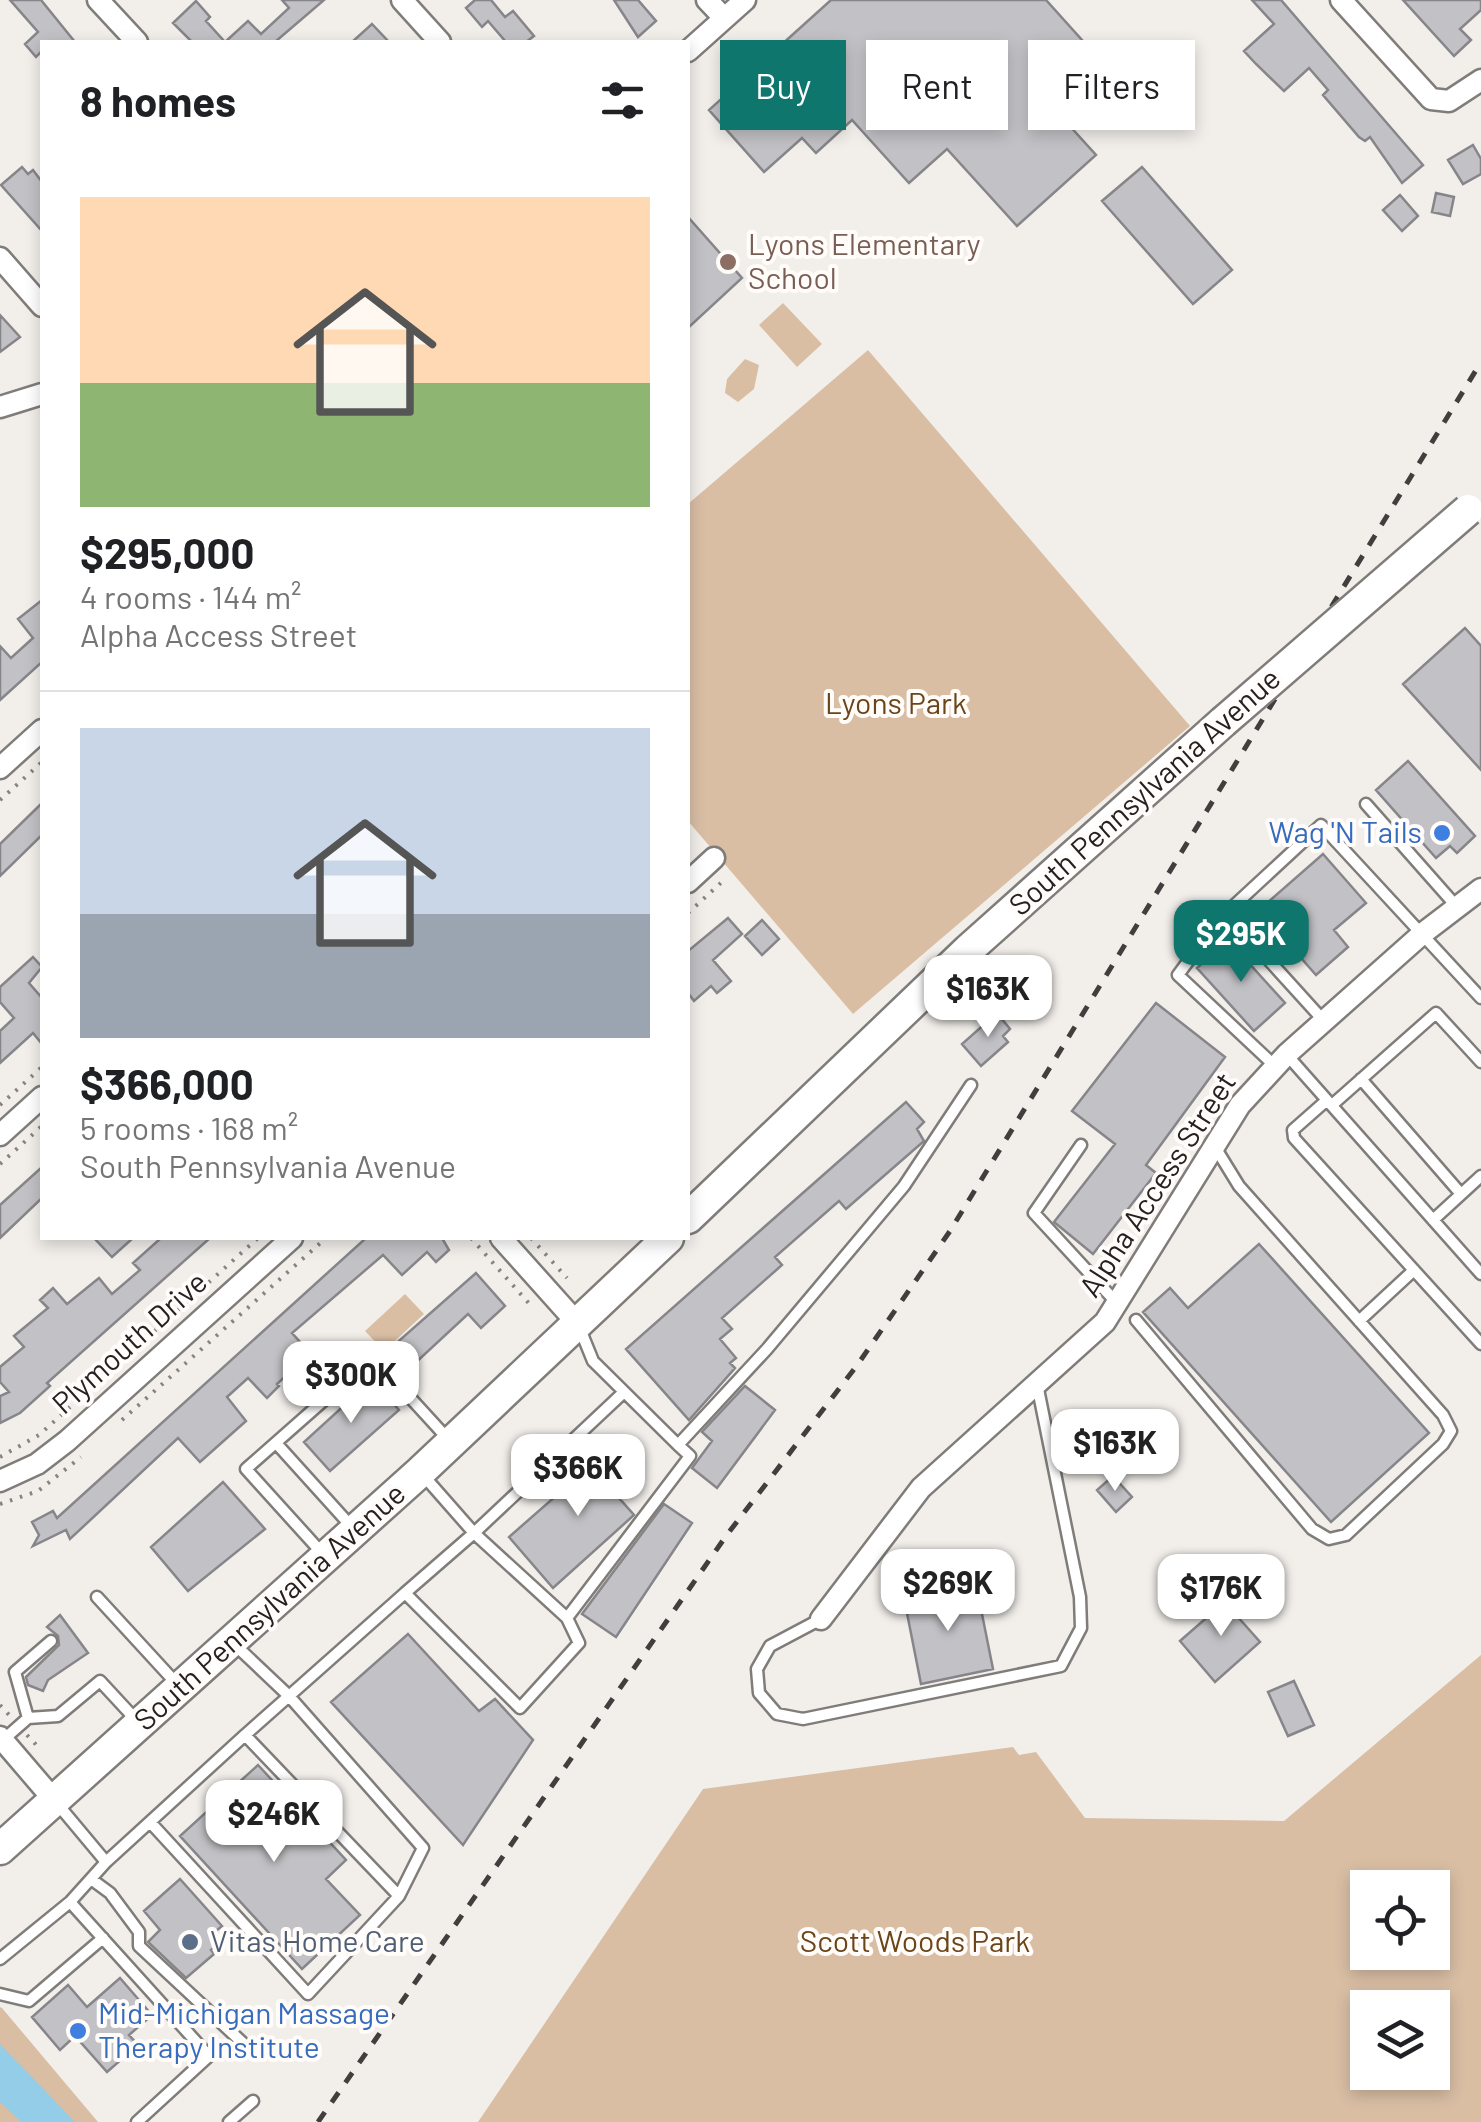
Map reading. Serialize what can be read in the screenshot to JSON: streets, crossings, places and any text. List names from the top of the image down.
{
  "streets": {
    "main road": ["South Pennsylvania Avenue"],
    "street": ["Alpha Access Street", "Plymouth Drive"]
  },
  "parks": ["Lyons Park", "Scott Woods Park"],
  "places": [
    "Lyons Elementary School",
    "Wag 'N Tails",
    "Vitas Home Care",
    "Mid-Michigan Massage Therapy Institute"
  ],
  "page": {
    "chip": ["Buy", "Rent", "Filters"],
    "heading": "8 homes",
    "list": [
      {
        "name": "$295,000",
        "note": "4 rooms · 144 m² · Alpha Access Street"
      },
      {
        "name": "$366,000",
        "note": "5 rooms · 168 m² · South Pennsylvania Avenue"
      }
    ],
    "price": [
      "$295K",
      "$163K",
      "$300K",
      "$163K",
      "$366K",
      "$269K",
      "$176K",
      "$246K"
    ]
  }
}
